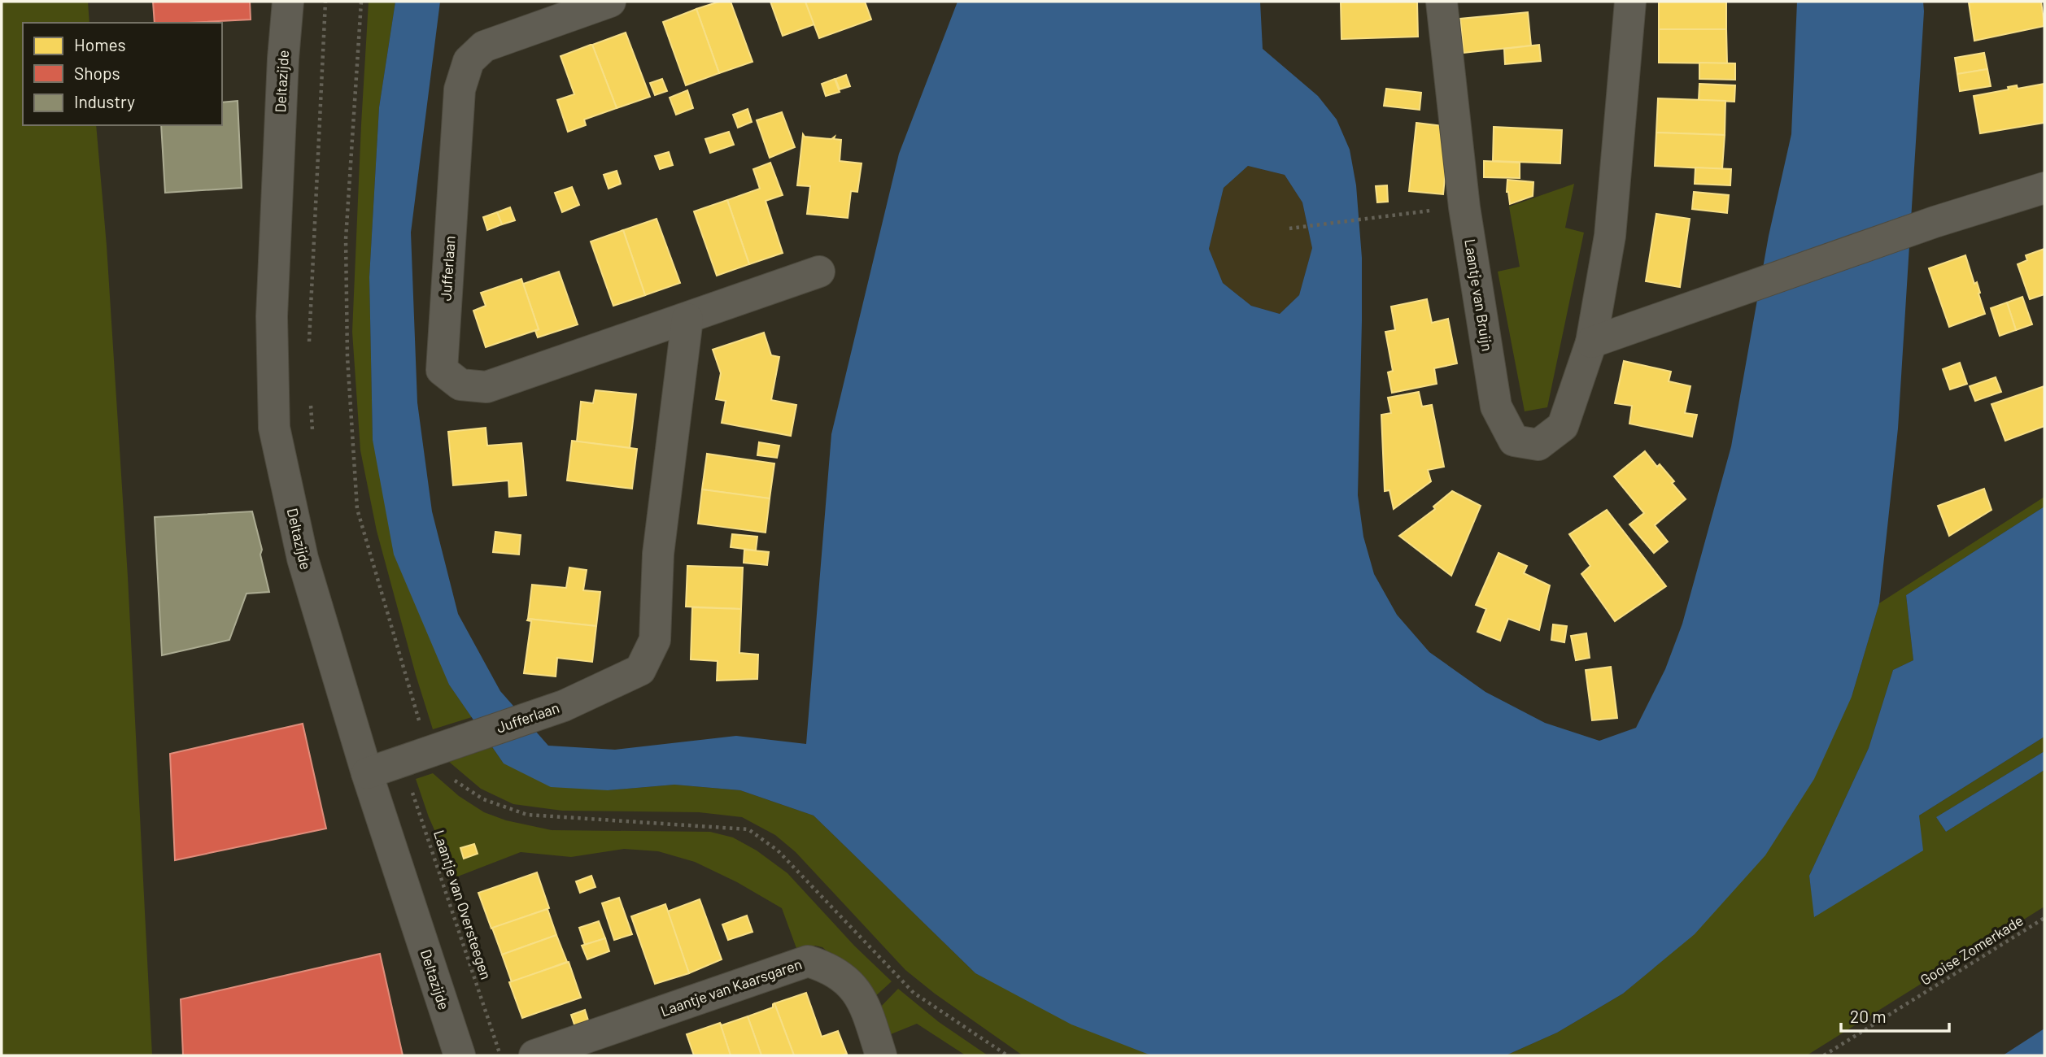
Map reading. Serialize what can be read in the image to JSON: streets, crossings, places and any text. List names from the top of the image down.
{
  "streets": {
    "street": [
      "Deltazijde",
      "Jufferlaan",
      "Laantje van Bruijn",
      "Laantje van Kaarsgaren"
    ],
    "path": ["Laantje van Oversteegen", "Gooise Zomerkade"]
  },
  "crossings": [
    ["Deltazijde", "Jufferlaan"],
    ["Jufferlaan", "Laantje van Oversteegen"]
  ],
  "legend": ["Homes", "Shops", "Industry"],
  "scale_bar": "20 m"
}
